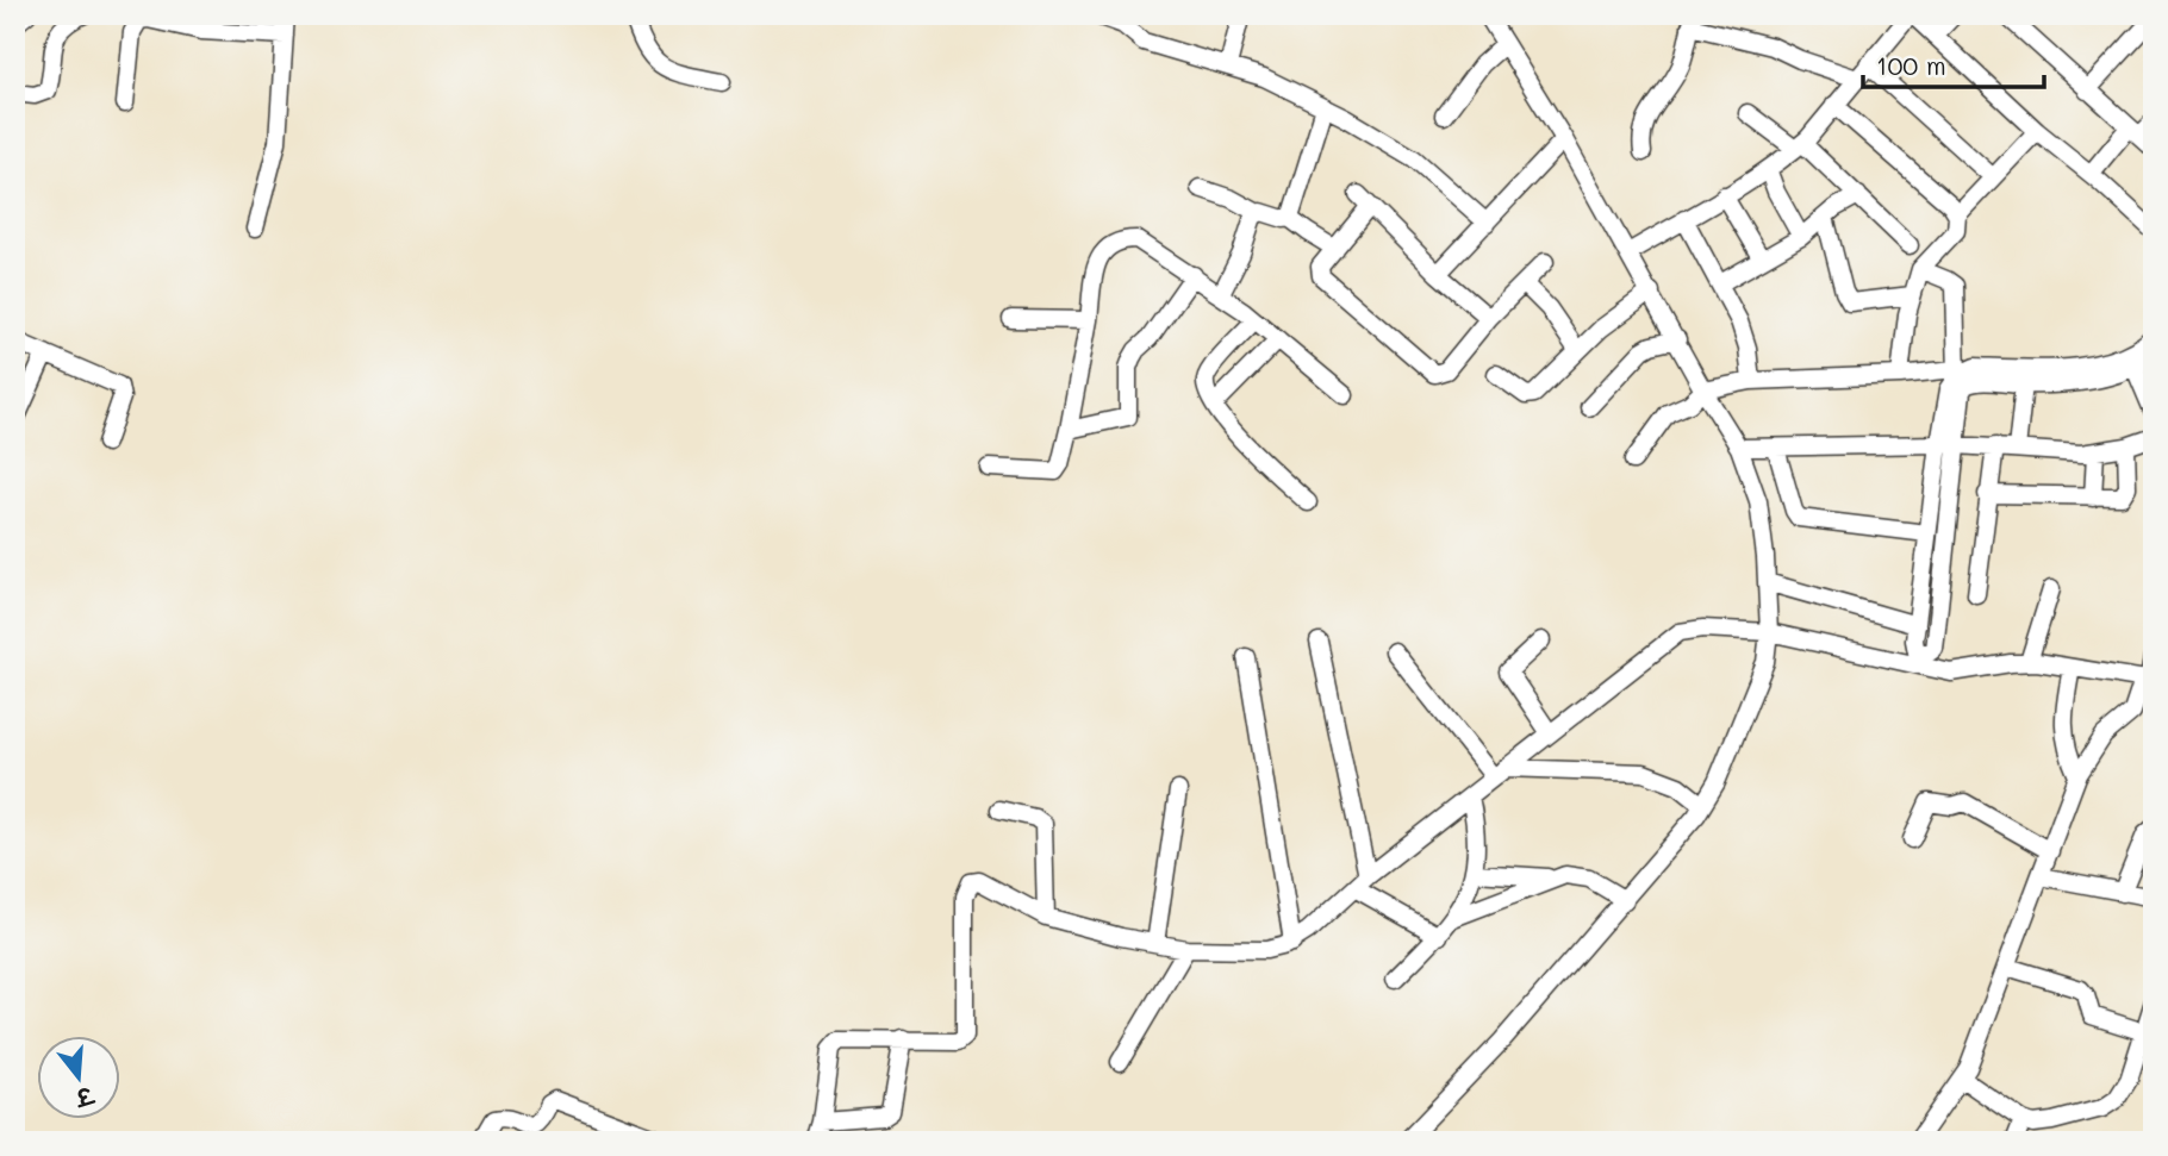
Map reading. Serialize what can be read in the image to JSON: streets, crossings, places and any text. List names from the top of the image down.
{
  "scale_bar": "100 m",
  "north": "bottom"
}
